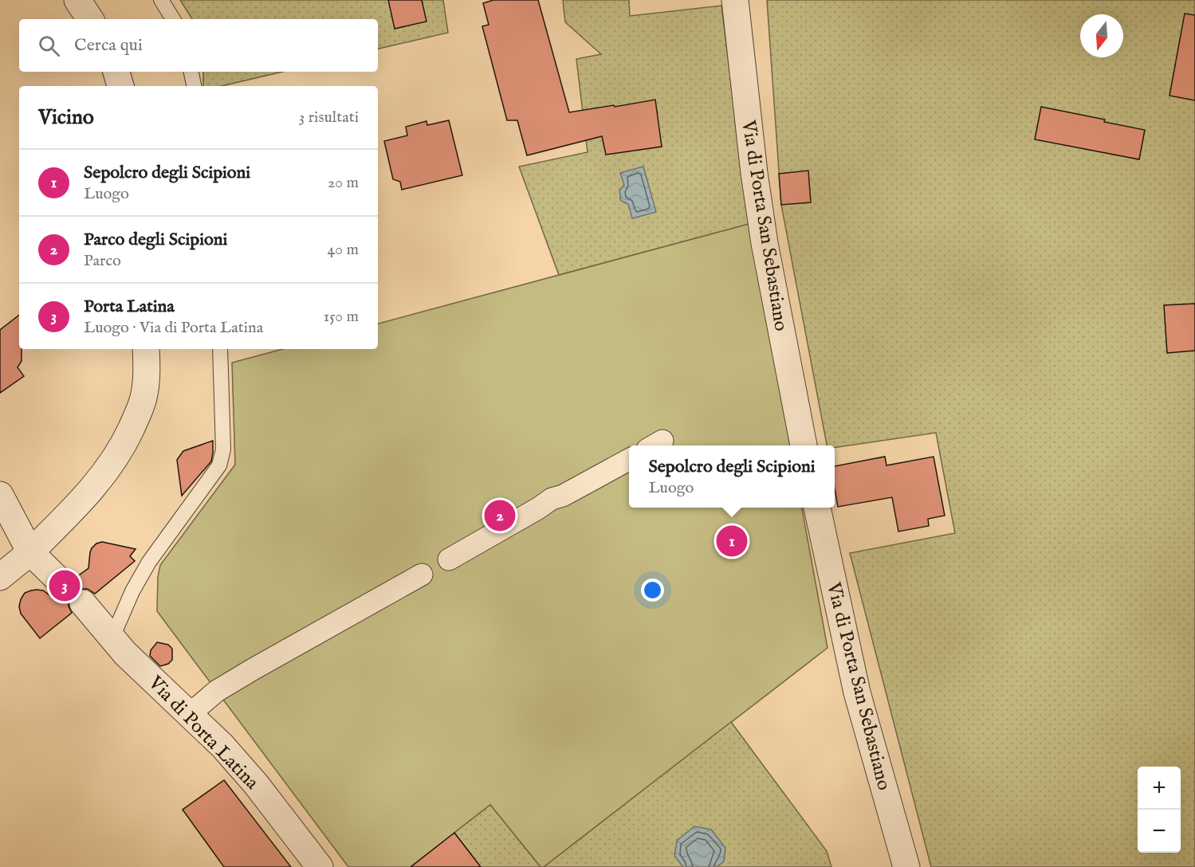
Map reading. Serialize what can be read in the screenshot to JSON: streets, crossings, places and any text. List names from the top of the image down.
{
  "streets": {
    "street": ["Via di Porta San Sebastiano", "Via di Porta Latina"]
  },
  "north": "bottom",
  "page": {
    "search": "Cerca qui",
    "heading": ["Vicino", "3 risultati"],
    "list": [
      {
        "mark": "1",
        "name": "Sepolcro degli Scipioni",
        "note": "Luogo",
        "value": "20 m"
      },
      {
        "mark": "2",
        "name": "Parco degli Scipioni",
        "note": "Parco",
        "value": "40 m"
      },
      {
        "mark": "3",
        "name": "Porta Latina",
        "note": "Luogo · Via di Porta Latina",
        "value": "150 m"
      }
    ],
    "popup": ["Sepolcro degli Scipioni", "Luogo"],
    "pins": ["2", "1", "3"],
    "map_buttons": ["+", "−"]
  }
}
